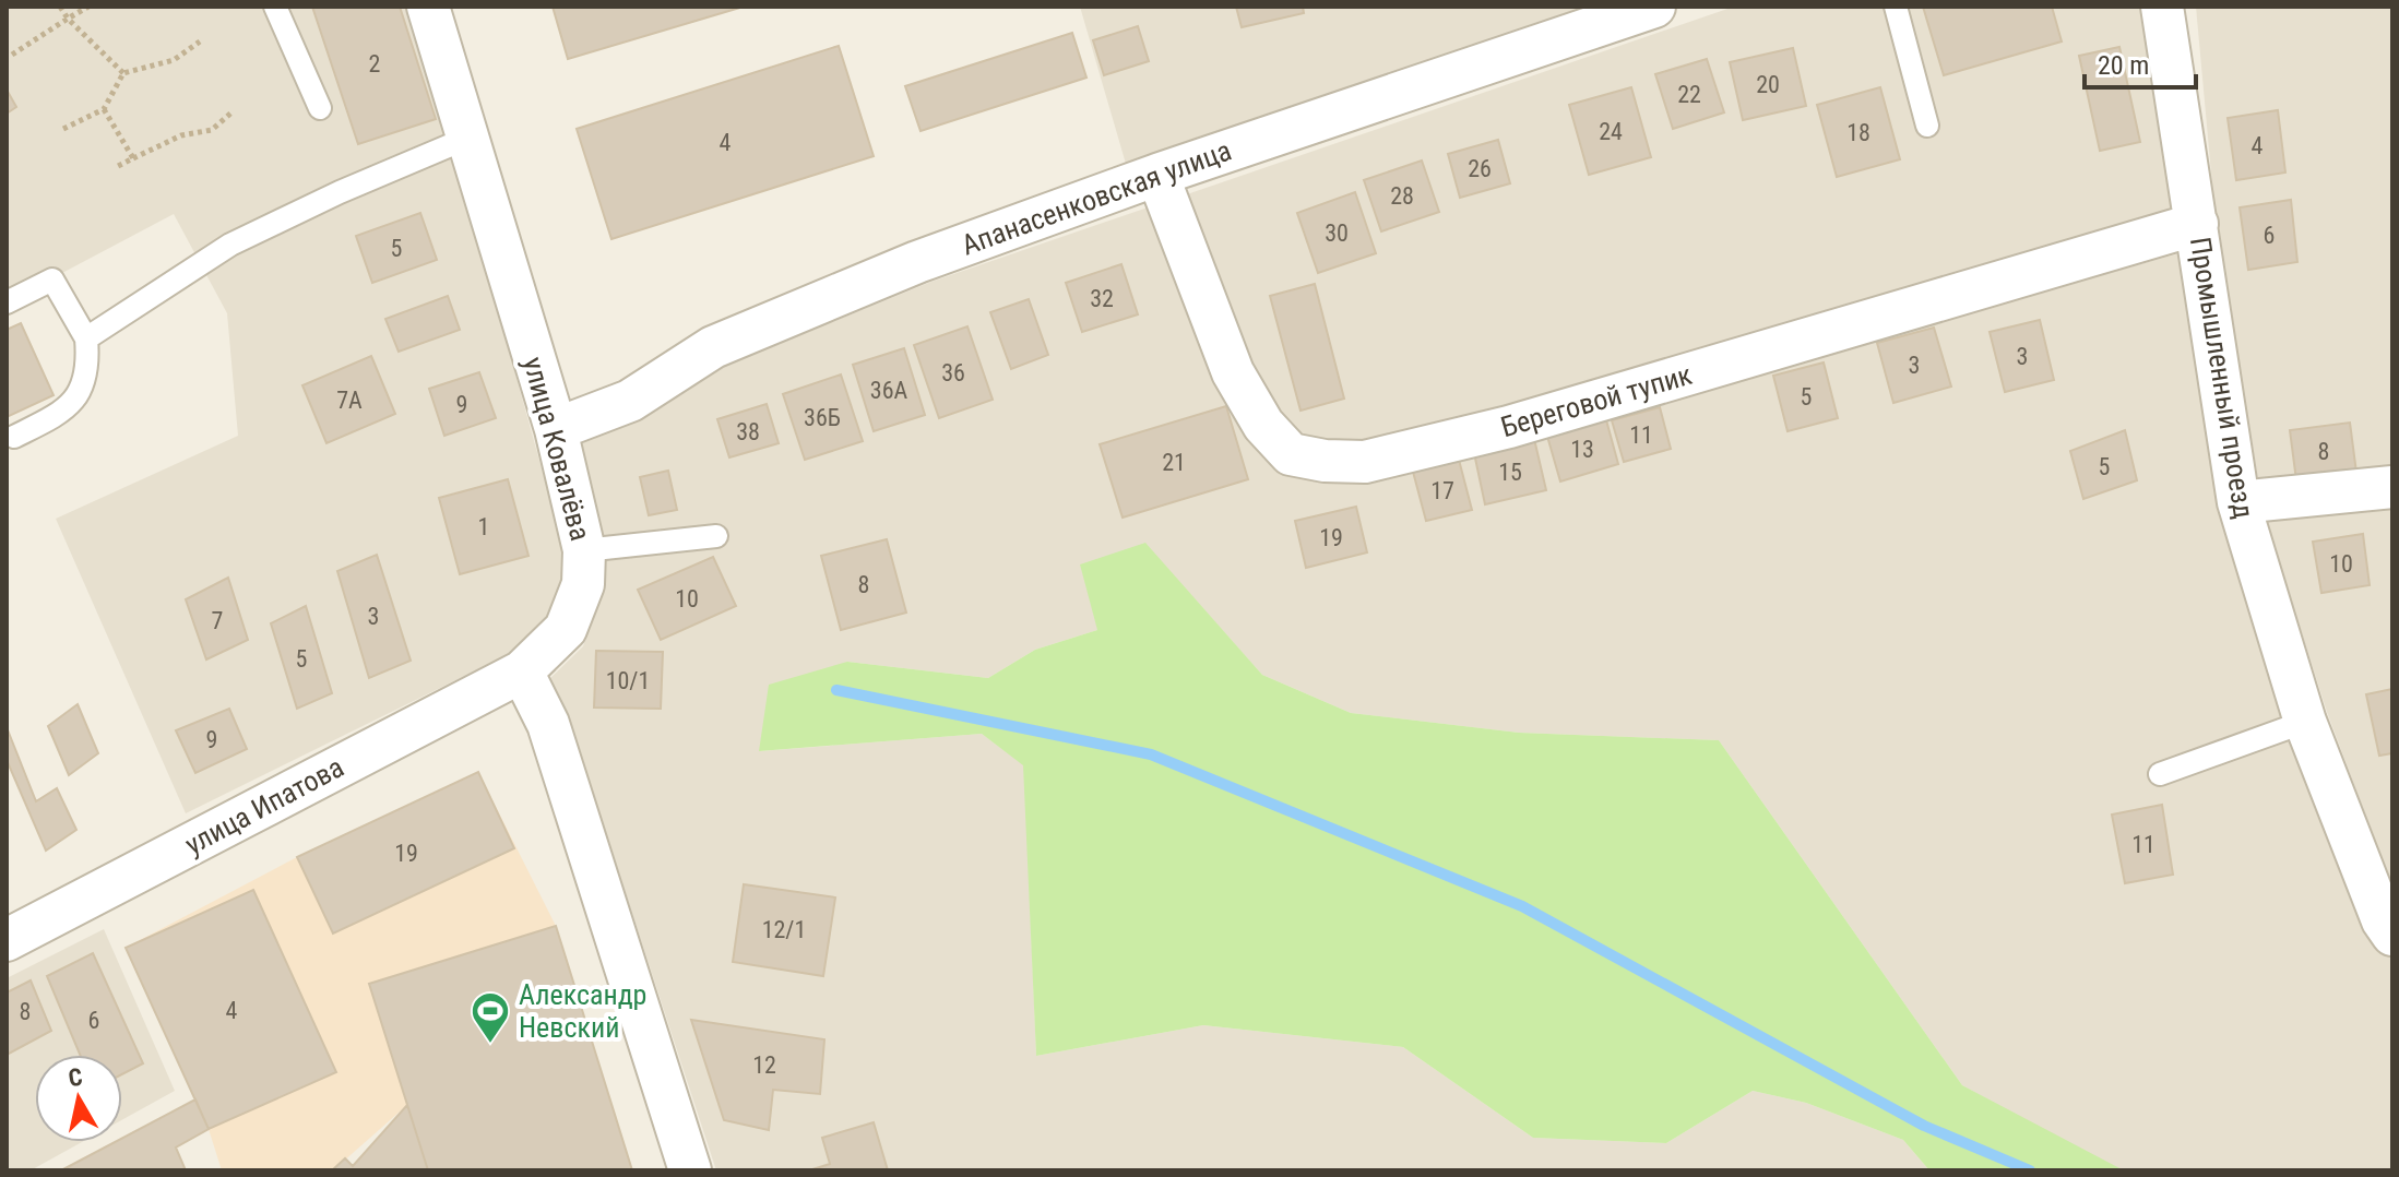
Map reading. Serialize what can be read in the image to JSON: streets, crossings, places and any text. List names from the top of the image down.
{
  "streets": {
    "street": [
      "Апанасенковская улица",
      "Промышленный проезд",
      "Береговой тупик",
      "улица Ковалёва",
      "улица Ипатова"
    ]
  },
  "crossings": [
    ["Апанасенковская улица", "Береговой тупик"],
    ["Апанасенковская улица", "улица Ковалёва"],
    ["Промышленный проезд", "Береговой тупик"],
    ["улица Ковалёва", "улица Ипатова"]
  ],
  "places": {
    "sports": ["Александр Невский"]
  },
  "house_numbers": [
    "2",
    "20",
    "22",
    "24",
    "18",
    "4",
    "4",
    "26",
    "28",
    "30",
    "6",
    "5",
    "32",
    "3",
    "3",
    "36",
    "36А",
    "5",
    "7А",
    "9",
    "36Б",
    "38",
    "11",
    "13",
    "8",
    "21",
    "5",
    "15",
    "17",
    "1",
    "19",
    "10",
    "8",
    "10",
    "3",
    "7",
    "5",
    "10/1",
    "9",
    "11",
    "19",
    "12/1",
    "4",
    "8",
    "6",
    "12"
  ],
  "scale_bar": "20 m",
  "north": "top"
}
